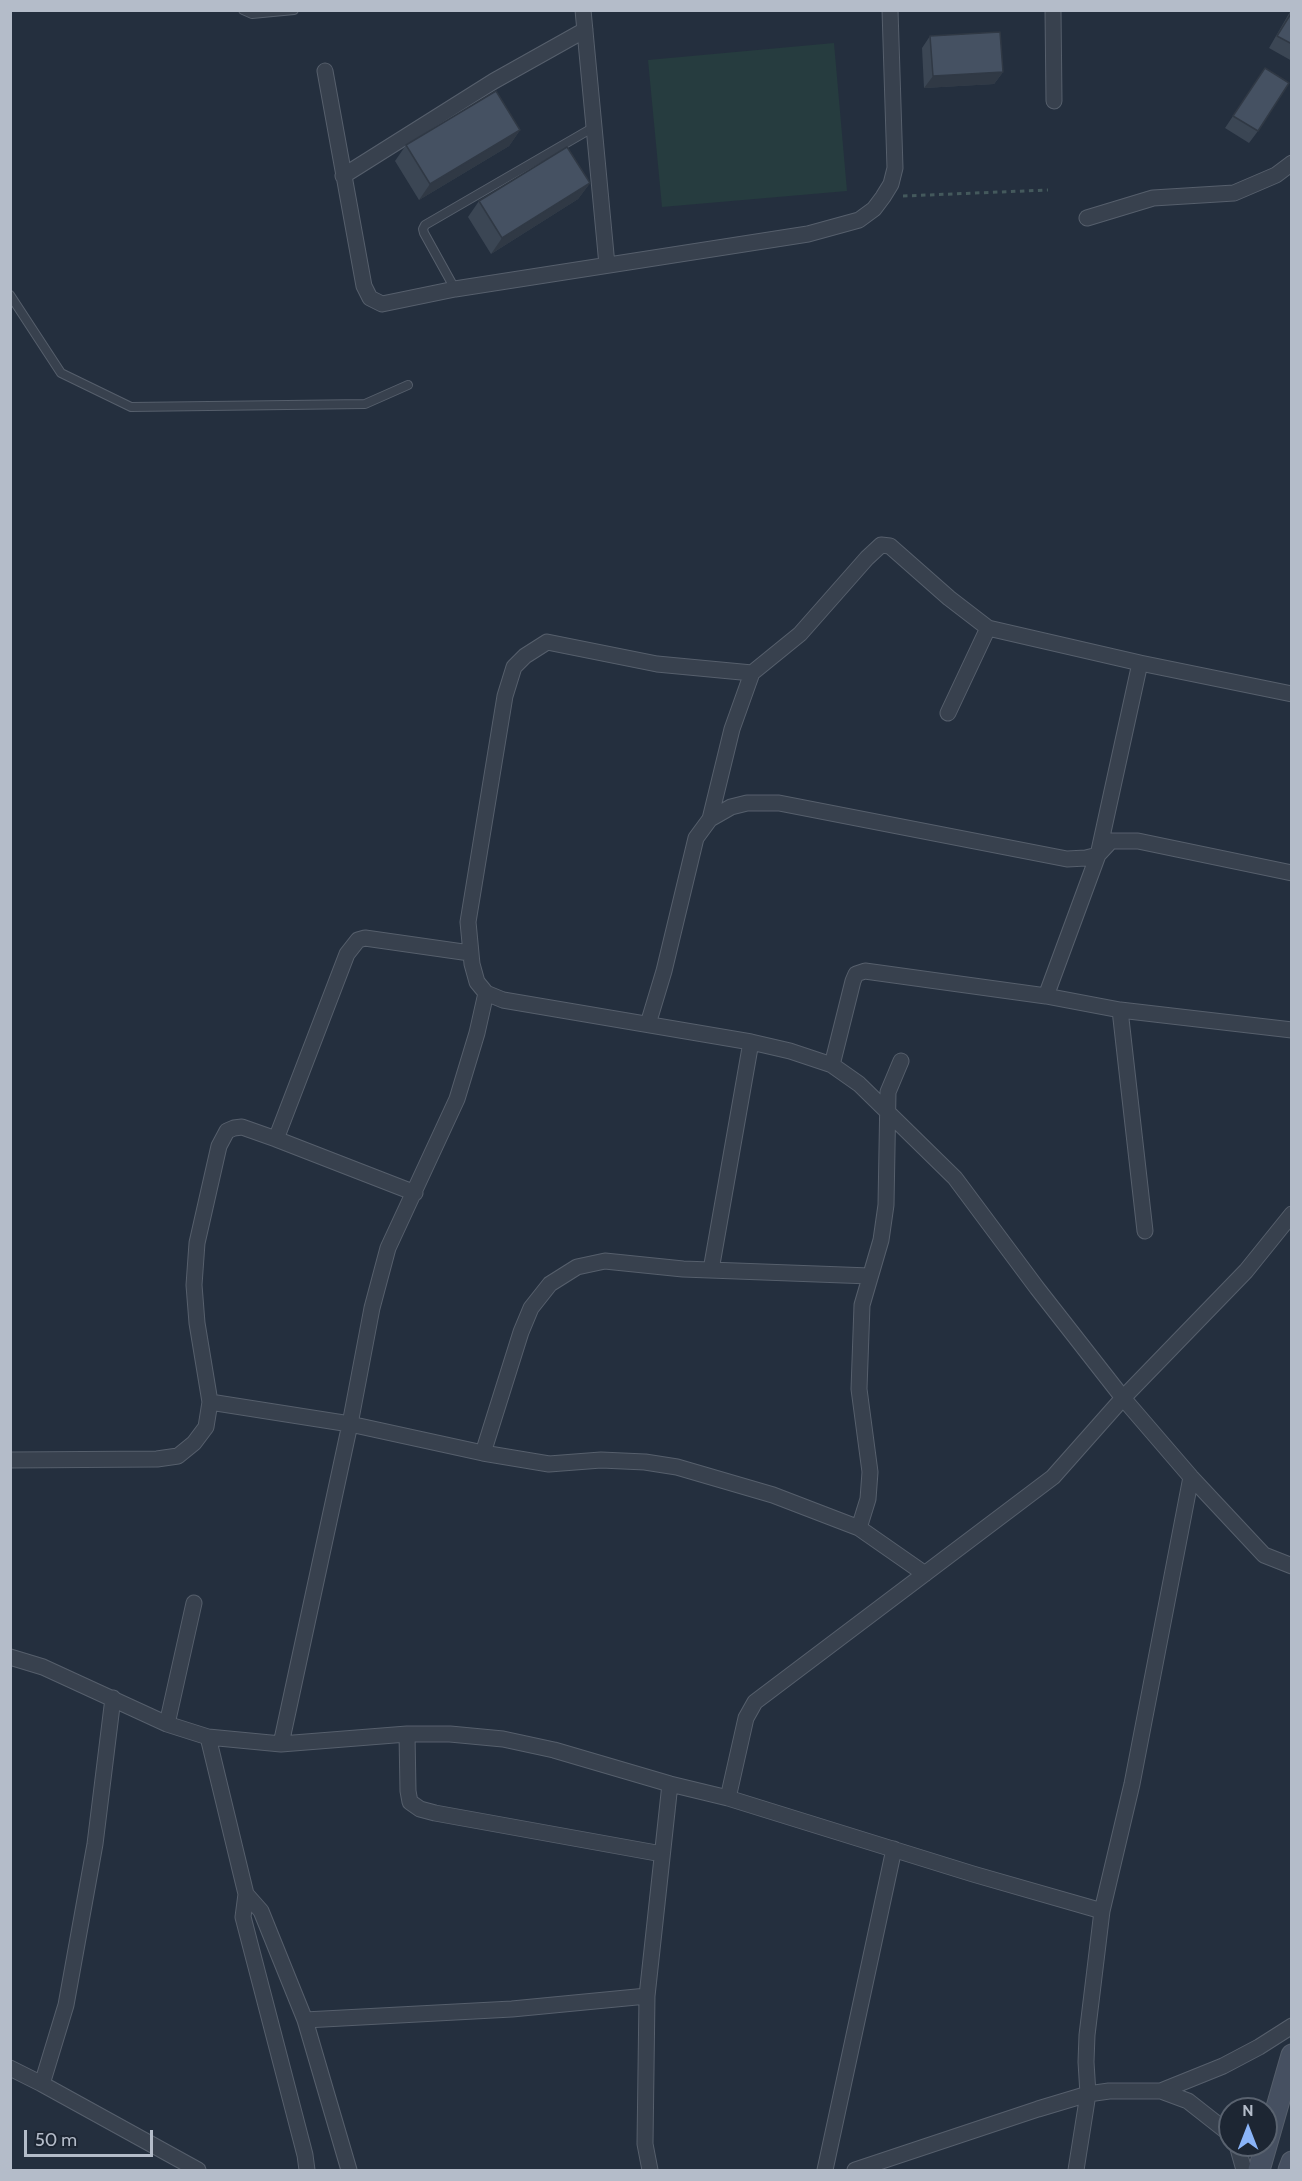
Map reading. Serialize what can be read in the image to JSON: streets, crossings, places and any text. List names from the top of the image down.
{
  "scale_bar": "50 m",
  "north": "top"
}
